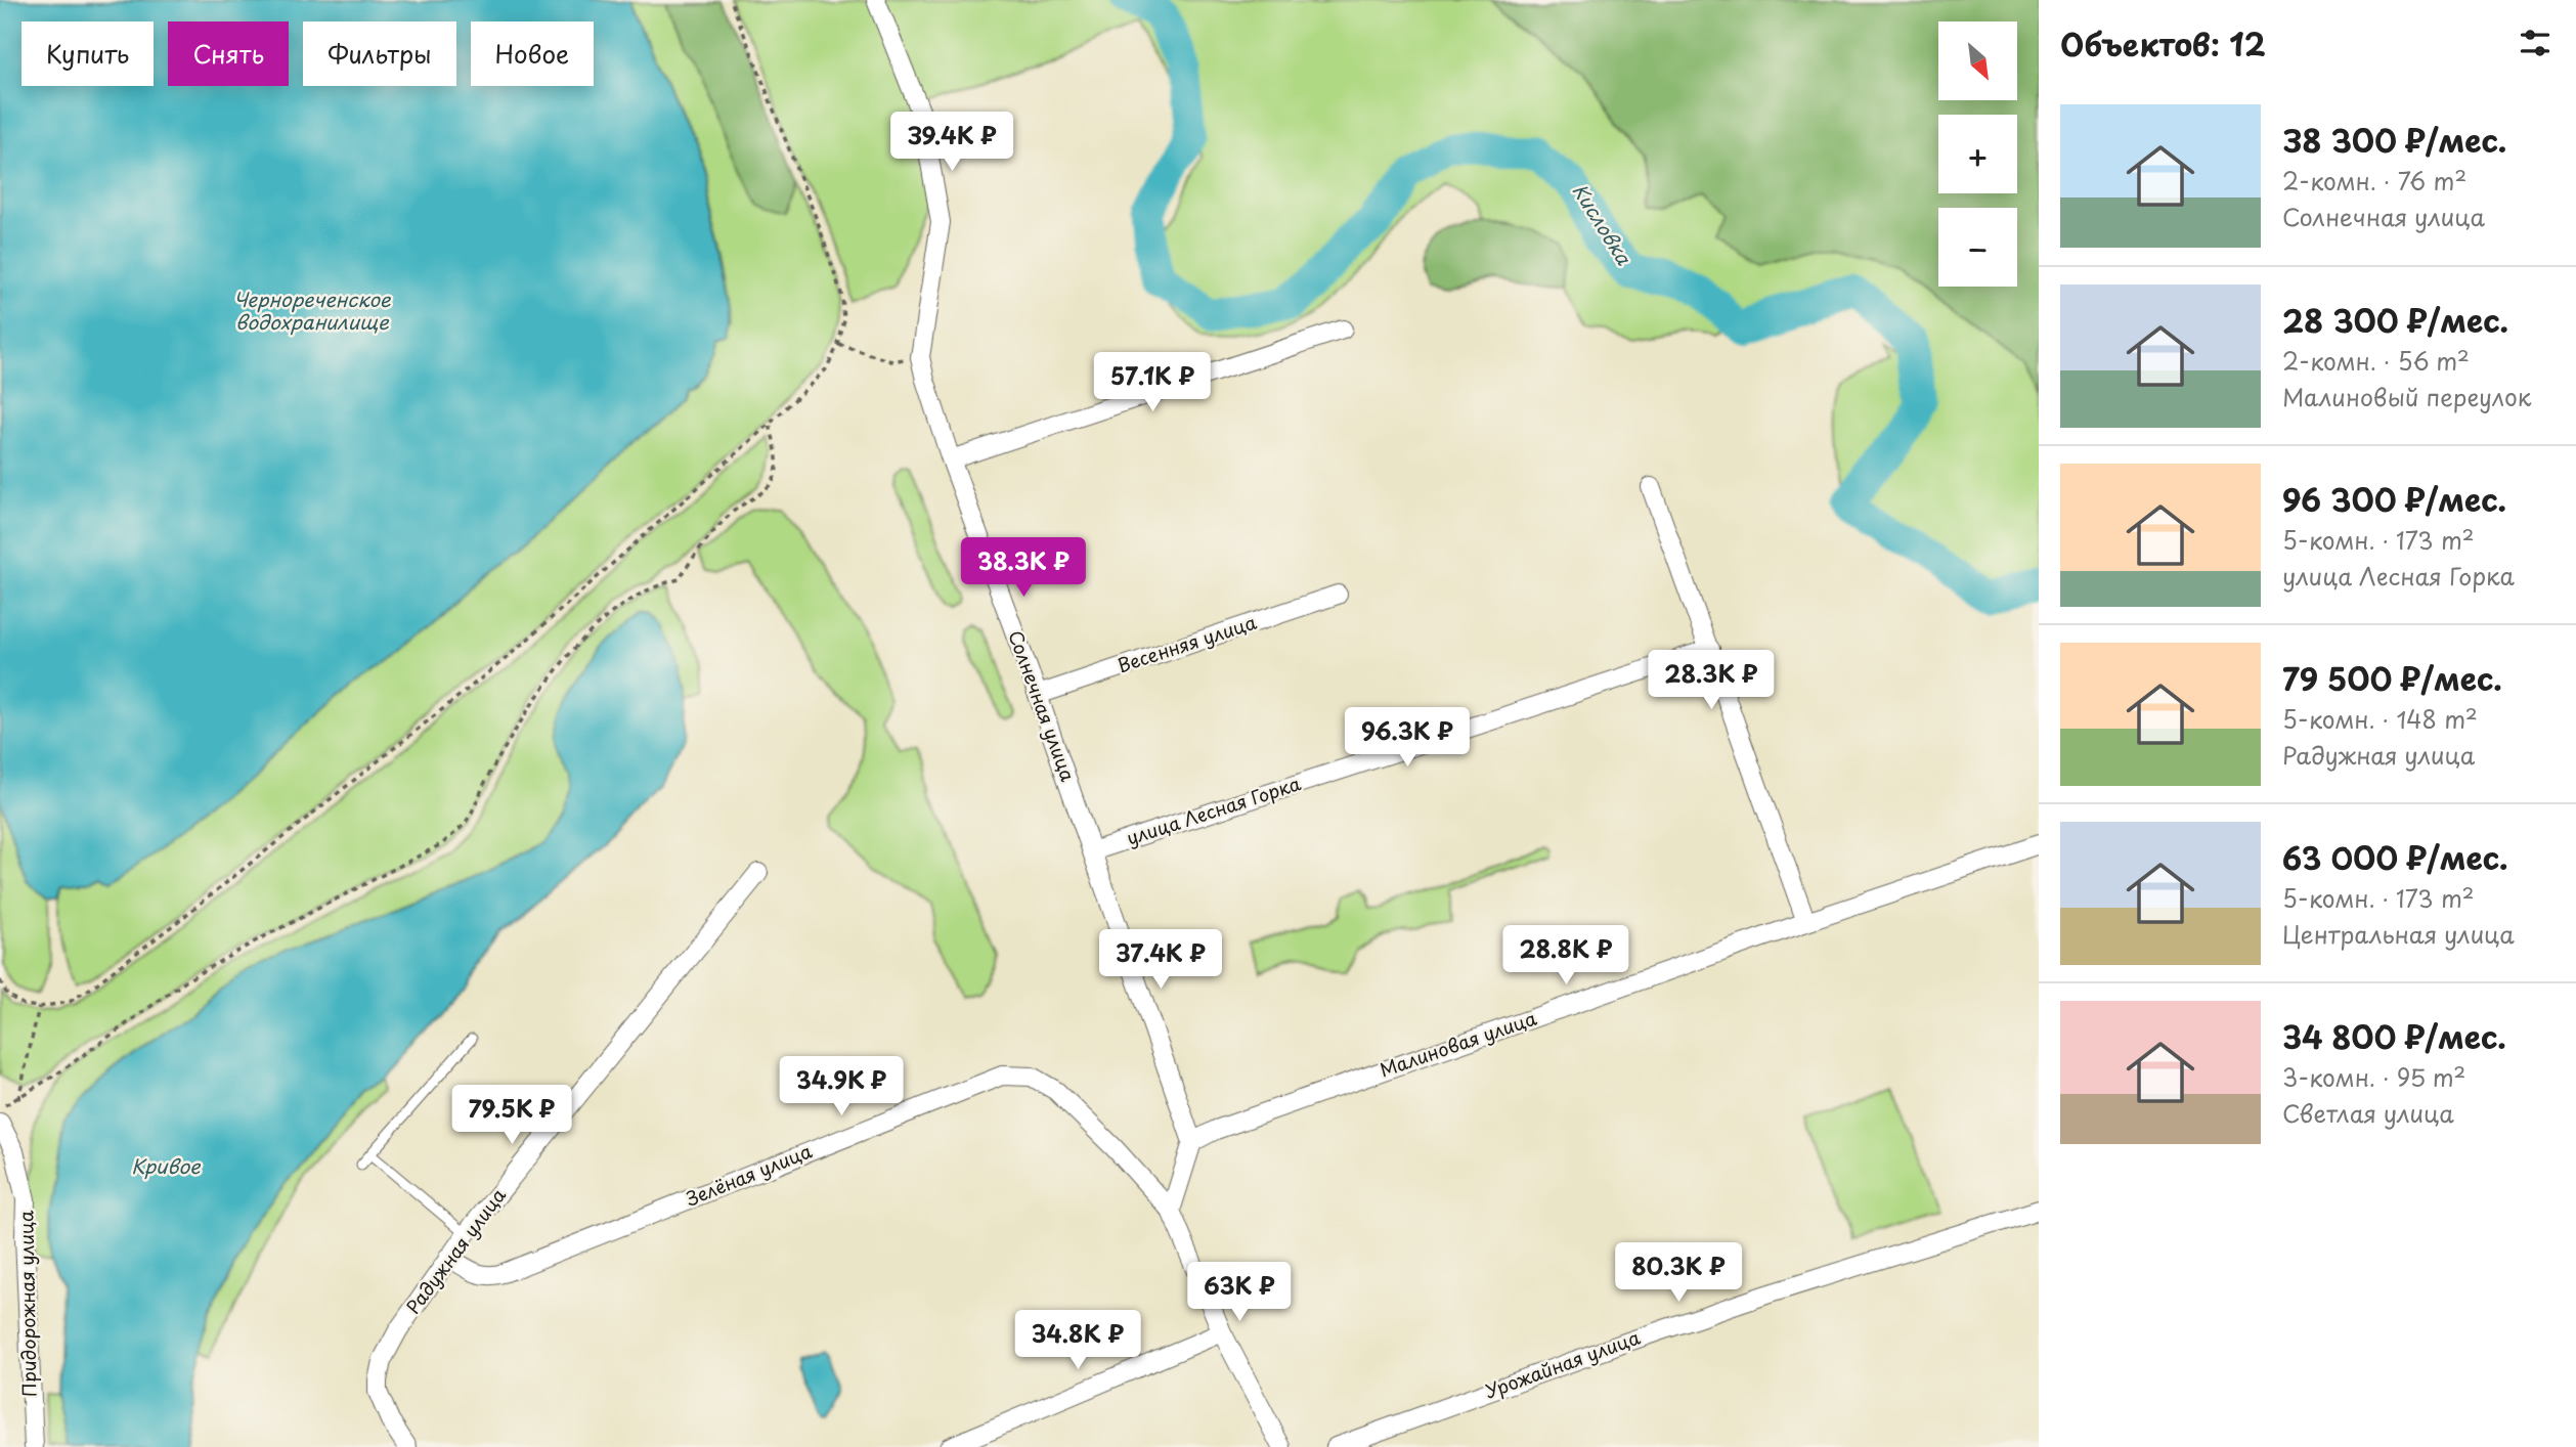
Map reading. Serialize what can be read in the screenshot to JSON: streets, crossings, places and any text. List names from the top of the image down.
{
  "streets": {
    "street": [
      "Весенняя улица",
      "Солнечная улица",
      "улица Лесная Горка",
      "Малиновая улица",
      "Зелёная улица",
      "Радужная улица",
      "Придорожная улица",
      "Урожайная улица"
    ]
  },
  "crossings": [
    ["Весенняя улица", "Солнечная улица"],
    ["Солнечная улица", "улица Лесная Горка"],
    ["Зелёная улица", "Радужная улица"]
  ],
  "water": ["Кисловка", "Чернореченское водохранилище", "Кривое"],
  "north": "bottom right",
  "page": {
    "heading": "Объектов: 12",
    "map_buttons": ["+", "−"],
    "chip": [
      "Купить",
      "Снять",
      "Фильтры",
      "Новое"
    ],
    "list": [
      {
        "name": "38 300 ₽/мес.",
        "note": "2-комн. · 76 m² · Солнечная улица"
      },
      {
        "name": "28 300 ₽/мес.",
        "note": "2-комн. · 56 m² · Малиновый переулок"
      },
      {
        "name": "96 300 ₽/мес.",
        "note": "5-комн. · 173 m² · улица Лесная Горка"
      },
      {
        "name": "79 500 ₽/мес.",
        "note": "5-комн. · 148 m² · Радужная улица"
      },
      {
        "name": "63 000 ₽/мес.",
        "note": "5-комн. · 173 m² · Центральная улица"
      },
      {
        "name": "34 800 ₽/мес.",
        "note": "3-комн. · 95 m² · Светлая улица"
      }
    ],
    "price": [
      "39.4K ₽",
      "57.1K ₽",
      "38.3K ₽",
      "28.3K ₽",
      "96.3K ₽",
      "28.8K ₽",
      "37.4K ₽",
      "34.9K ₽",
      "79.5K ₽",
      "80.3K ₽",
      "63K ₽",
      "34.8K ₽"
    ]
  }
}
